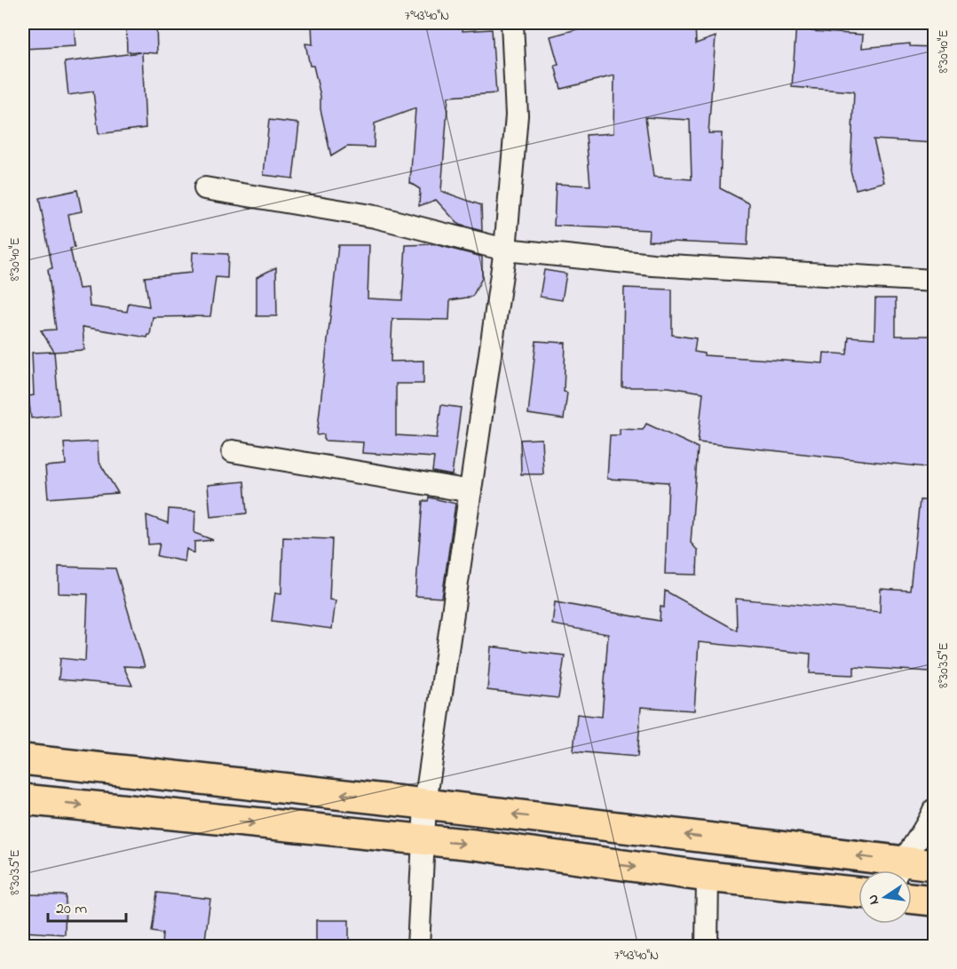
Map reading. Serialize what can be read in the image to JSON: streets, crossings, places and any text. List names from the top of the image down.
{
  "scale_bar": "20 m",
  "north": "left",
  "coordinates": ["7°43'40\"N", "8°30'40\"E", "8°30'35\"E"]
}
